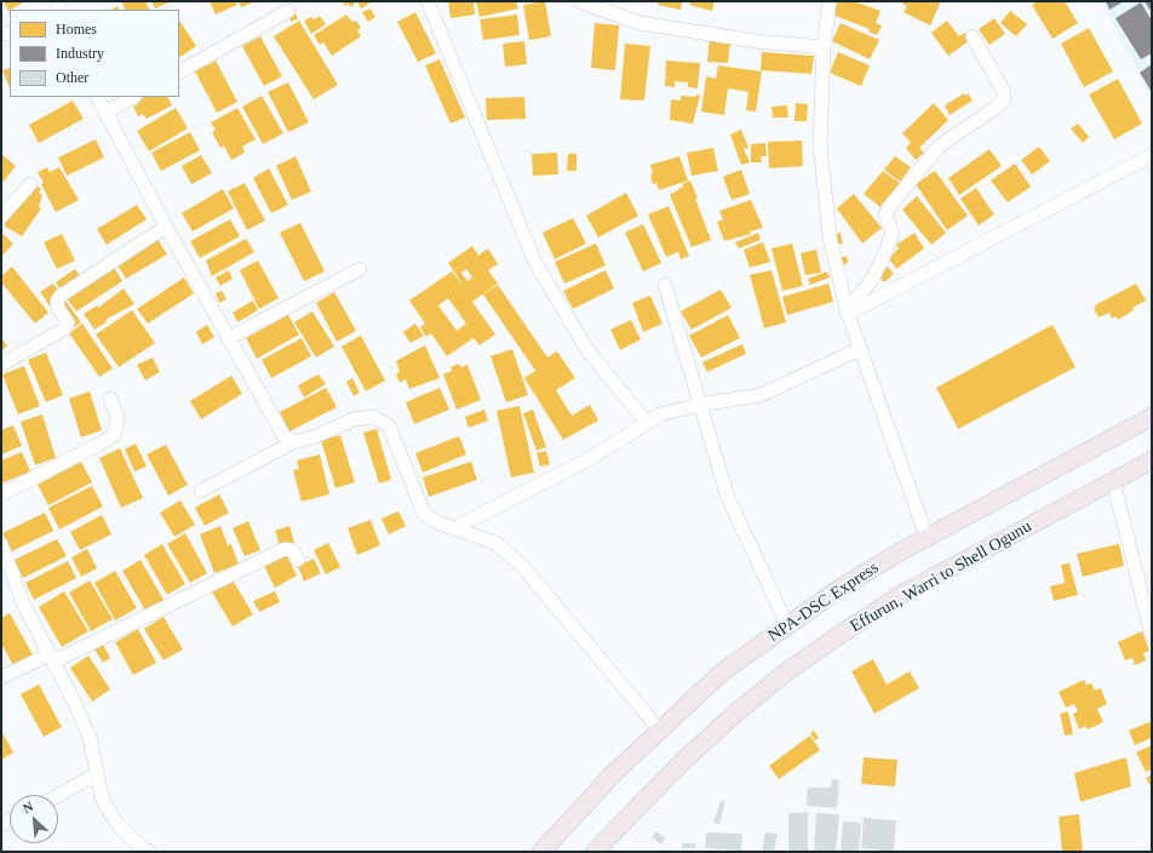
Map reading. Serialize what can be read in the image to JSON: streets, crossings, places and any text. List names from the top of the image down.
{
  "streets": {
    "main road": ["Effurun, Warri to Shell Ogunu", "NPA-DSC Express"]
  },
  "legend": ["Homes", "Industry", "Other"],
  "north": "top left"
}
